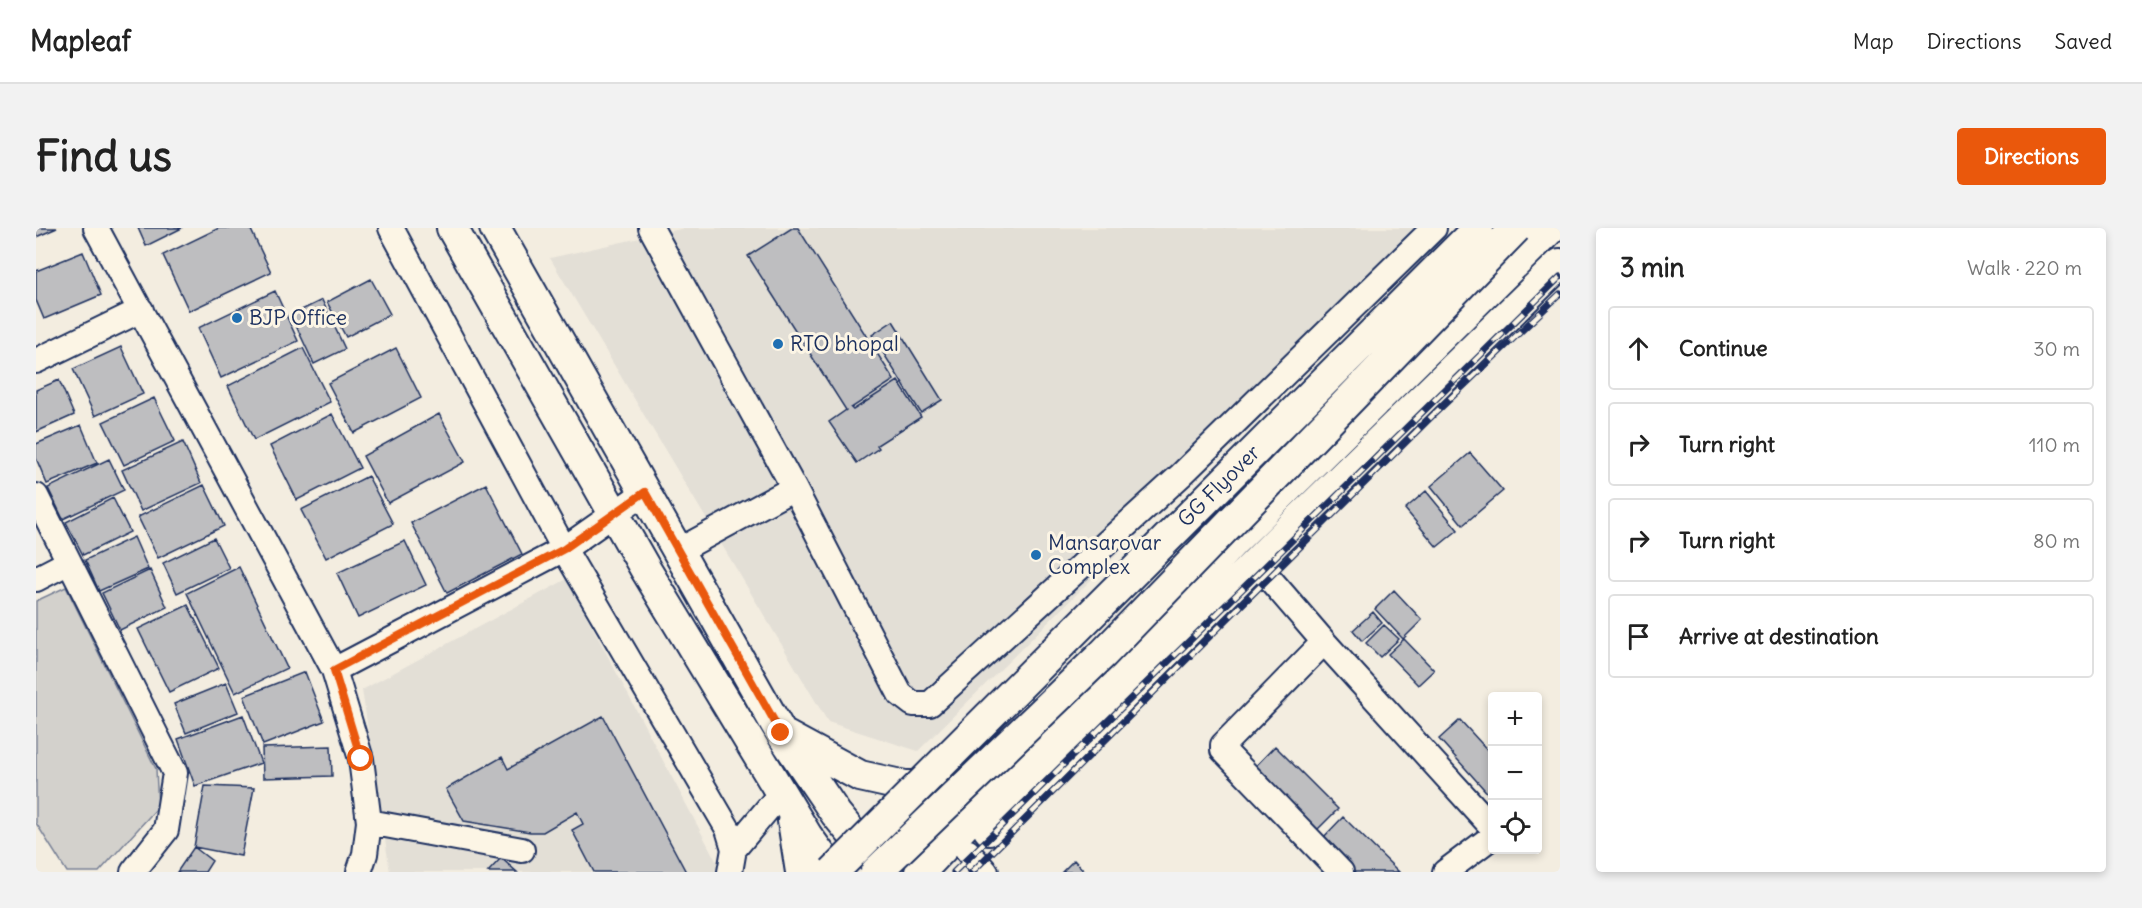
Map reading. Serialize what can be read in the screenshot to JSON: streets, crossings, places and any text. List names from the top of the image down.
{
  "streets": {
    "main road": ["GG Flyover"]
  },
  "places": ["BJP Office", "RTO bhopal", "Mansarovar Complex"],
  "page": {
    "header": "Mapleaf",
    "nav": ["Map", "Directions", "Saved"],
    "buttons": "Directions",
    "title": "Find us",
    "heading": ["3 min", "Walk · 220 m"],
    "list": [
      ["Continue", "30 m"],
      ["Turn right", "110 m"],
      ["Turn right", "80 m"],
      "Arrive at destination"
    ],
    "map_buttons": ["+", "−"]
  }
}
